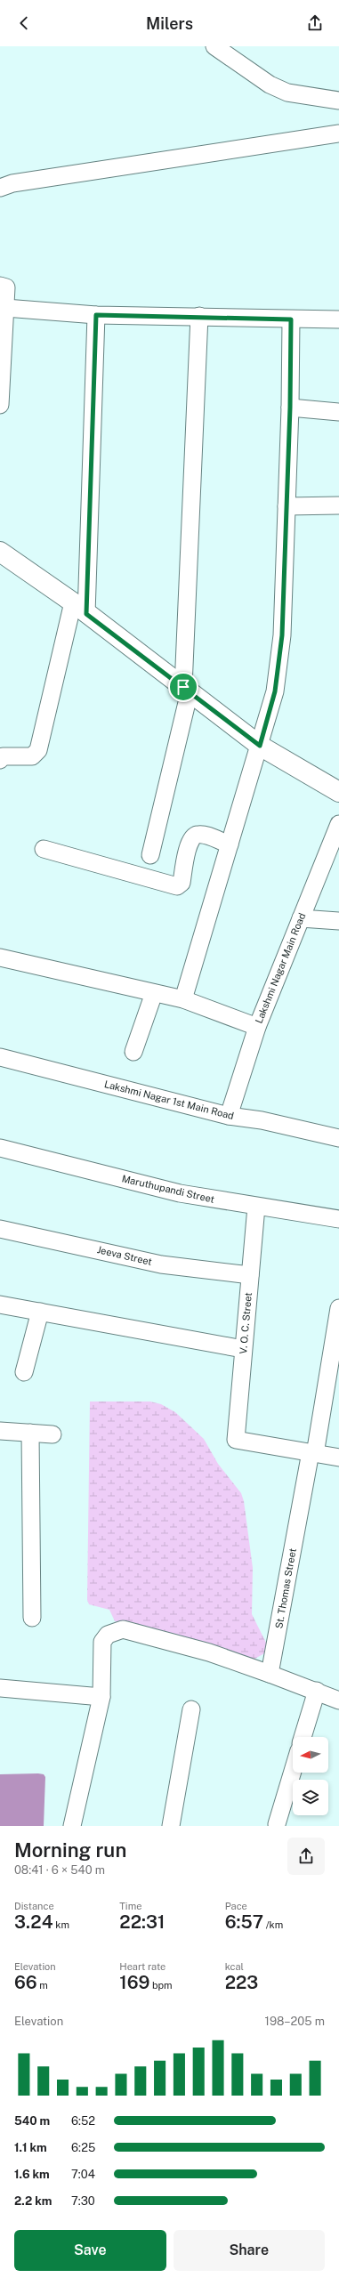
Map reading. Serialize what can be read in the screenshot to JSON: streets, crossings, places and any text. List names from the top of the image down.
{
  "streets": {
    "street": [
      "Lakshmi Nagar Main Road",
      "Lakshmi Nagar 1st Main Road",
      "Maruthupandi Street",
      "Jeeva Street",
      "V. O. C. Street",
      "St. Thomas Street"
    ]
  },
  "crossings": [
    ["Lakshmi Nagar Main Road", "Lakshmi Nagar 1st Main Road"],
    ["Maruthupandi Street", "V. O. C. Street"],
    ["Jeeva Street", "V. O. C. Street"],
    ["V. O. C. Street", "St. Thomas Street"]
  ],
  "north": "left",
  "page": {
    "header": "Milers",
    "heading": ["Morning run", "08:41 · 6 × 540 m"],
    "stats": [
      ["Distance", "3.24 km"],
      ["Time", "22:31"],
      ["Pace", "6:57 /km"],
      ["Elevation", "66 m"],
      ["Heart rate", "169 bpm"],
      ["kcal", "223"]
    ],
    "chart": ["Elevation", "198–205 m"],
    "list": [
      {
        "name": "540 m",
        "note": "6:52"
      },
      {
        "name": "1.1 km",
        "note": "6:25"
      },
      {
        "name": "1.6 km",
        "note": "7:04"
      },
      {
        "name": "2.2 km",
        "note": "7:30"
      }
    ],
    "buttons": ["Save", "Share"]
  }
}
